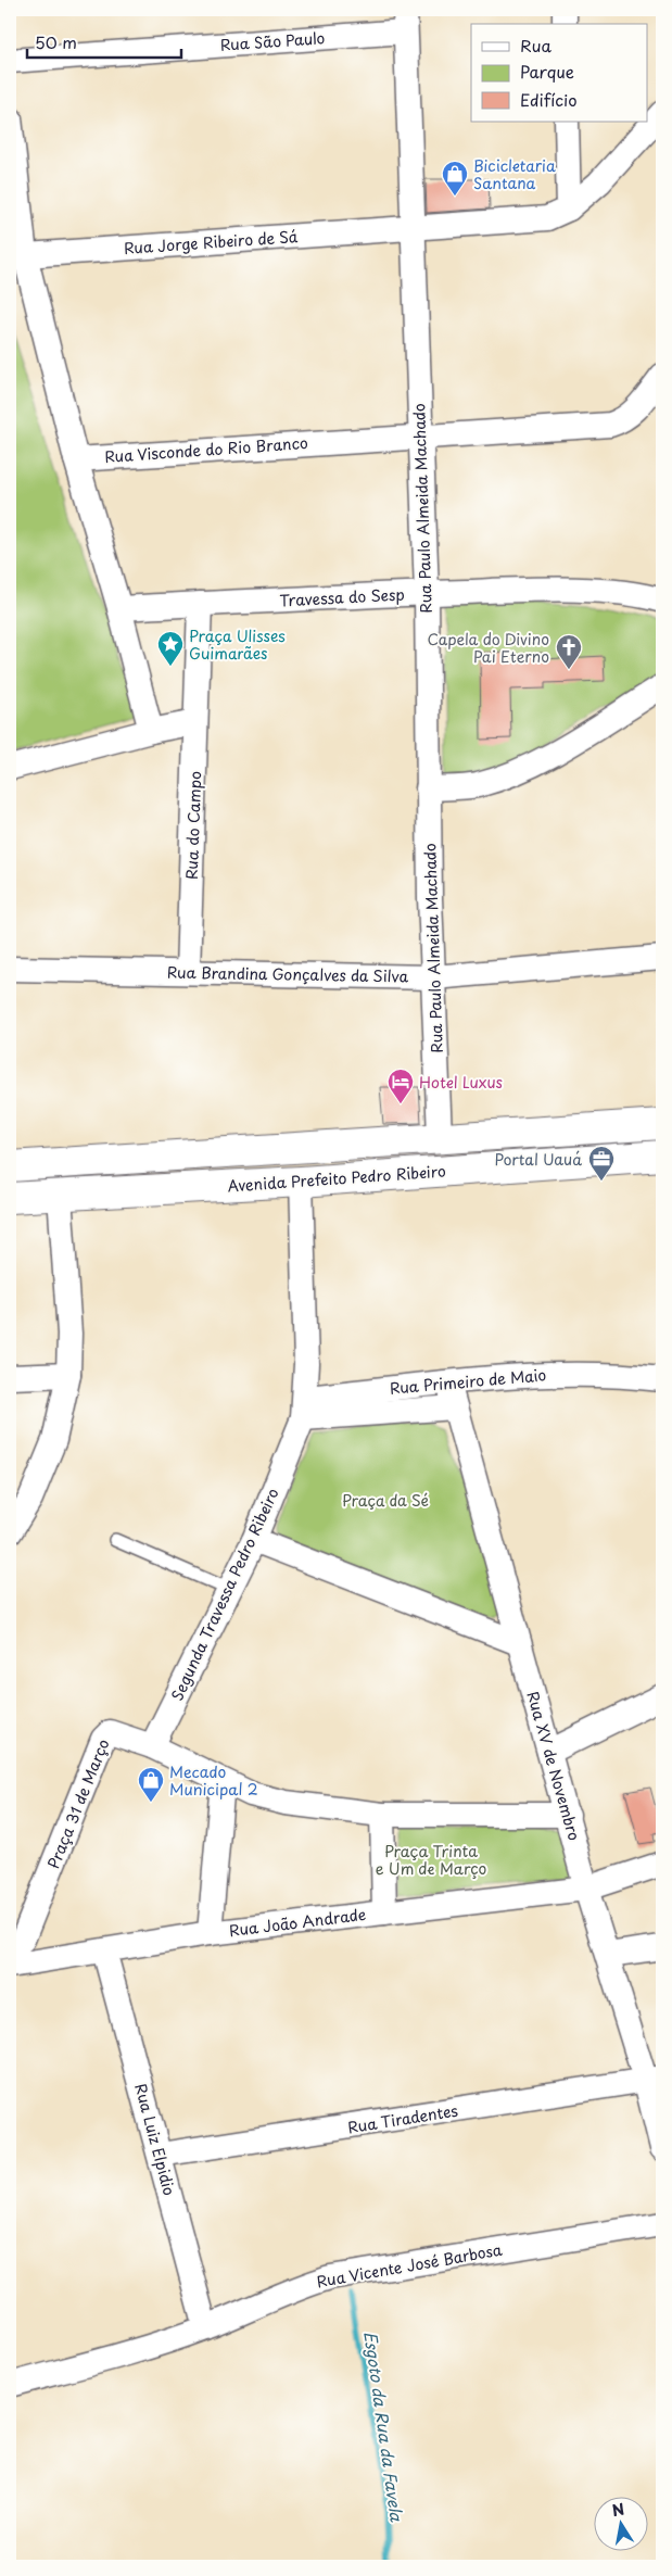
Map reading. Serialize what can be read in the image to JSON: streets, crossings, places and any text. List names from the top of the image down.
{
  "streets": {
    "main road": ["Avenida Prefeito Pedro Ribeiro"],
    "street": [
      "Rua São Paulo",
      "Rua Jorge Ribeiro de Sá",
      "Rua Visconde do Rio Branco",
      "Rua Paulo Almeida Machado",
      "Travessa do Sesp",
      "Rua do Campo",
      "Rua Brandina Gonçalves da Silva",
      "Rua Primeiro de Maio",
      "Segunda Travessa Pedro Ribeiro",
      "Rua XV de Novembro",
      "Praça 31 de Março",
      "Rua João Andrade",
      "Rua Tiradentes",
      "Rua Luiz Elpidio",
      "Rua Vicente José Barbosa"
    ]
  },
  "crossings": [
    ["Rua São Paulo", "Rua Paulo Almeida Machado"],
    ["Rua Jorge Ribeiro de Sá", "Rua Paulo Almeida Machado"],
    ["Rua Visconde do Rio Branco", "Rua Paulo Almeida Machado"],
    ["Rua Paulo Almeida Machado", "Travessa do Sesp"],
    ["Rua Paulo Almeida Machado", "Rua Brandina Gonçalves da Silva"],
    ["Travessa do Sesp", "Rua do Campo"],
    ["Rua do Campo", "Rua Brandina Gonçalves da Silva"],
    ["Avenida Prefeito Pedro Ribeiro", "Segunda Travessa Pedro Ribeiro"],
    ["Rua Primeiro de Maio", "Segunda Travessa Pedro Ribeiro"],
    ["Rua Primeiro de Maio", "Rua XV de Novembro"],
    ["Segunda Travessa Pedro Ribeiro", "Praça 31 de Março"],
    ["Rua XV de Novembro", "Praça 31 de Março"],
    ["Rua XV de Novembro", "Rua João Andrade"],
    ["Rua XV de Novembro", "Rua Tiradentes"],
    ["Praça 31 de Março", "Rua João Andrade"],
    ["Rua João Andrade", "Rua Luiz Elpidio"],
    ["Rua Tiradentes", "Rua Luiz Elpidio"],
    ["Rua Luiz Elpidio", "Rua Vicente José Barbosa"]
  ],
  "water": ["Esgoto da Rua da Favela"],
  "parks": ["Praça da Sé", "Praça Trinta e Um de Março"],
  "places": {
    "shop": ["Bicicletaria Santana", "Mecado Municipal 2"],
    "place": ["Praça Ulisses Guimarães"],
    "church": ["Capela do Divino Pai Eterno"],
    "hotel": ["Hotel Luxus"],
    "office": ["Portal Uauá"]
  },
  "legend": ["Rua", "Parque", "Edifício"],
  "scale_bar": "50 m",
  "north": "top"
}
